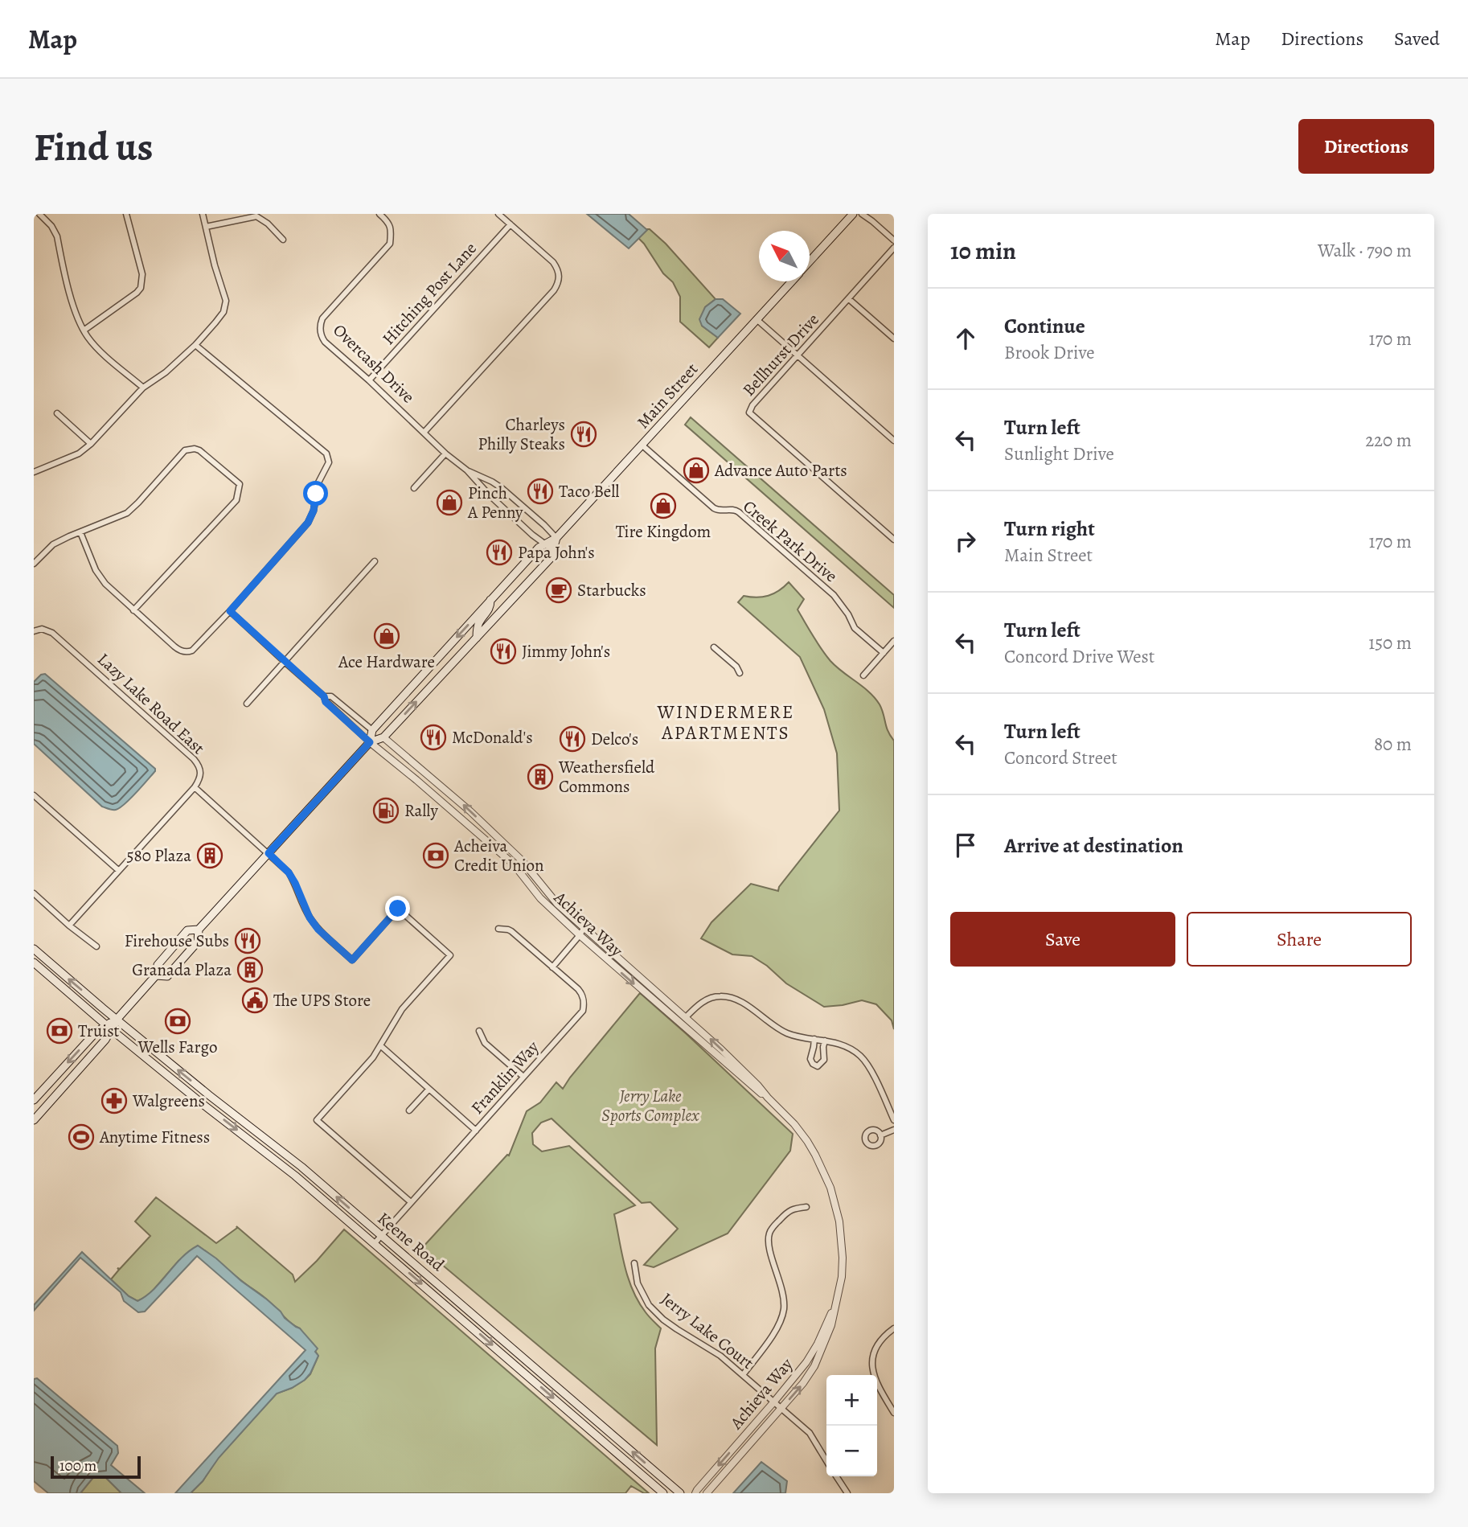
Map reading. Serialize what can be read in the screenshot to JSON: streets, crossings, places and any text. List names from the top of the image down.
{
  "streets": {
    "main road": ["Main Street", "Keene Road"],
    "street": [
      "Hitching Post Lane",
      "Bellhurst Drive",
      "Overcash Drive",
      "Creek Park Drive",
      "Lazy Lake Road East",
      "Achieva Way",
      "Franklin Way",
      "Jerry Lake Court"
    ]
  },
  "crossings": [
    ["Hitching Post Lane", "Overcash Drive"],
    ["Overcash Drive", "Main Street"],
    ["Main Street", "Creek Park Drive"],
    ["Main Street", "Achieva Way"],
    ["Main Street", "Keene Road"],
    ["Achieva Way", "Jerry Lake Court"],
    ["Franklin Way", "Keene Road"]
  ],
  "districts": ["WINDERMERE APARTMENTS"],
  "parks": ["Jerry Lake Sports Complex"],
  "places": {
    "restaurant": [
      "Charleys Philly Steaks",
      "Taco Bell",
      "Papa John's",
      "Jimmy John's",
      "McDonald's",
      "Delco's",
      "Firehouse Subs"
    ],
    "shop": [
      "Advance Auto Parts",
      "Pinch A Penny",
      "Tire Kingdom",
      "Ace Hardware"
    ],
    "cafe": ["Starbucks"],
    "building": ["Weathersfield Commons", "580 Plaza", "Granada Plaza"],
    "fuel station": ["Rally"],
    "bank": ["Acheiva Credit Union", "Wells Fargo", "Truist"],
    "public building": ["The UPS Store"],
    "pharmacy": ["Walgreens"],
    "sports": ["Anytime Fitness"]
  },
  "scale_bar": "100 m",
  "north": "top left",
  "page": {
    "header": "Map",
    "nav": ["Map", "Directions", "Saved"],
    "buttons": [
      "Directions",
      ["Save", "Share"]
    ],
    "title": "Find us",
    "heading": ["10 min", "Walk · 790 m"],
    "list": [
      ["Continue", "Brook Drive", "170 m"],
      ["Turn left", "Sunlight Drive", "220 m"],
      ["Turn right", "Main Street", "170 m"],
      ["Turn left", "Concord Drive West", "150 m"],
      ["Turn left", "Concord Street", "80 m"],
      "Arrive at destination"
    ],
    "map_buttons": ["+", "−"],
    "scale": "100 m"
  }
}
